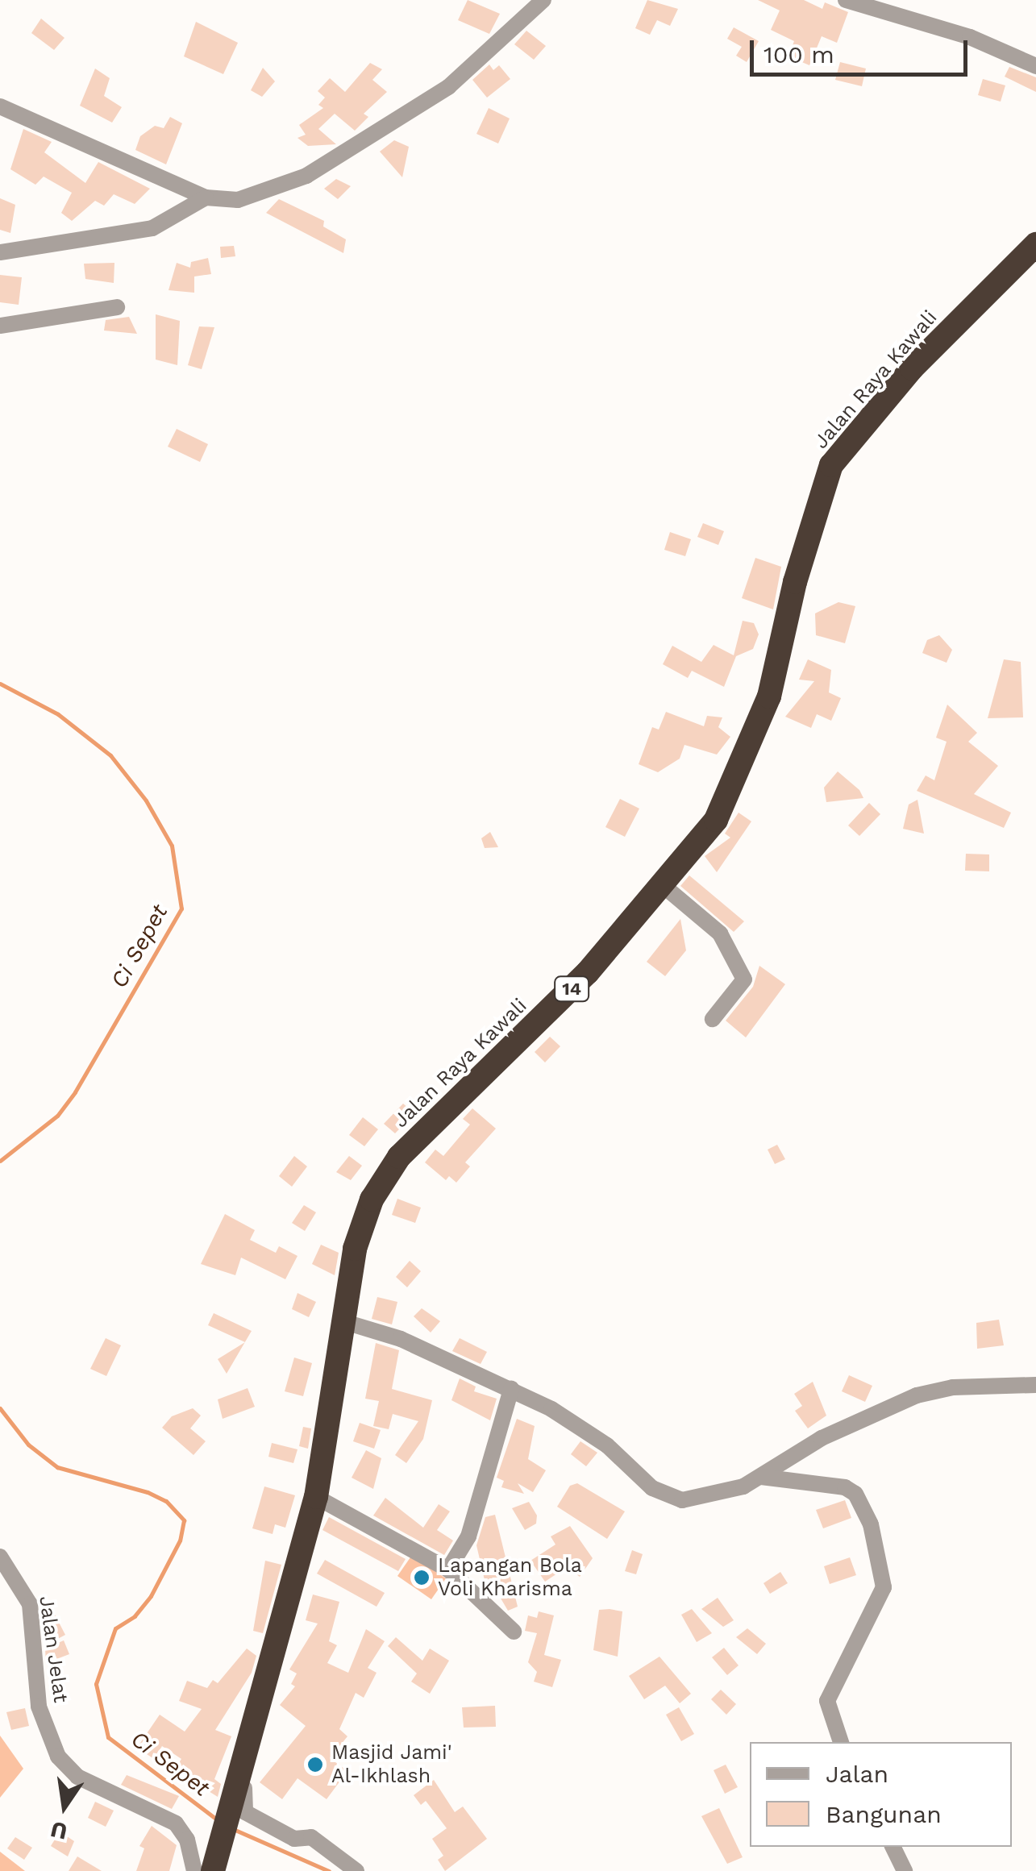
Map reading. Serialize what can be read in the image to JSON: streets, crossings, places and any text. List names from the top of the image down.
{
  "streets": {
    "highway": ["Jalan Raya Kawali", "14"],
    "street": ["Jalan Jelat"]
  },
  "water": ["Ci Sepet"],
  "places": ["Lapangan Bola Voli Kharisma", "Masjid Jami' Al-Ikhlash"],
  "legend": ["Jalan", "Bangunan"],
  "scale_bar": "100 m",
  "north": "bottom"
}
